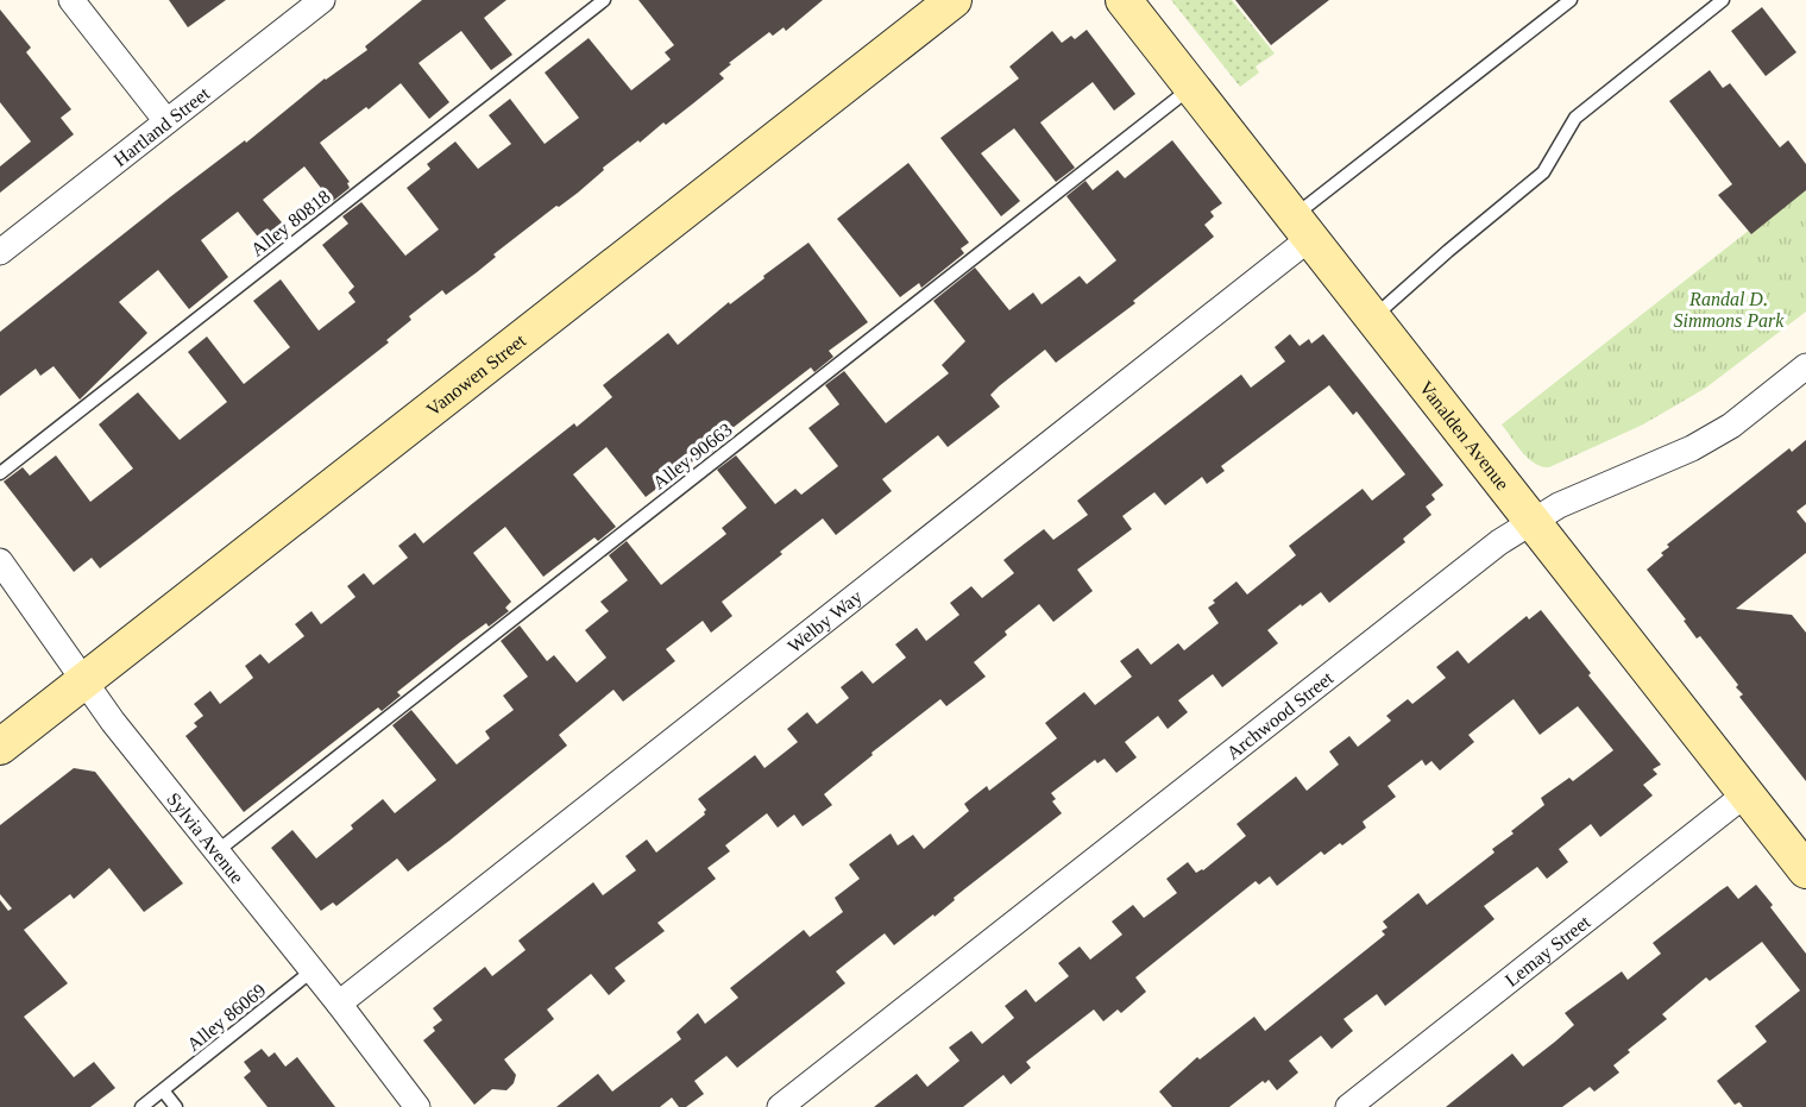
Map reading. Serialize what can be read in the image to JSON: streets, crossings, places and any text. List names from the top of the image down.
{
  "streets": {
    "main road": ["Vanowen Street", "Vanalden Avenue"],
    "street": [
      "Hartland Street",
      "Welby Way",
      "Archwood Street",
      "Sylvia Avenue",
      "Lemay Street"
    ],
    "lane": ["Alley 80818", "Alley 90663", "Alley 86069"]
  },
  "crossings": [
    ["Vanowen Street", "Sylvia Avenue"],
    ["Vanalden Avenue", "Alley 90663"],
    ["Vanalden Avenue", "Welby Way"],
    ["Vanalden Avenue", "Archwood Street"],
    ["Vanalden Avenue", "Lemay Street"],
    ["Alley 90663", "Sylvia Avenue"],
    ["Welby Way", "Sylvia Avenue"],
    ["Sylvia Avenue", "Alley 86069"]
  ],
  "parks": ["Randal D. Simmons Park"]
}
